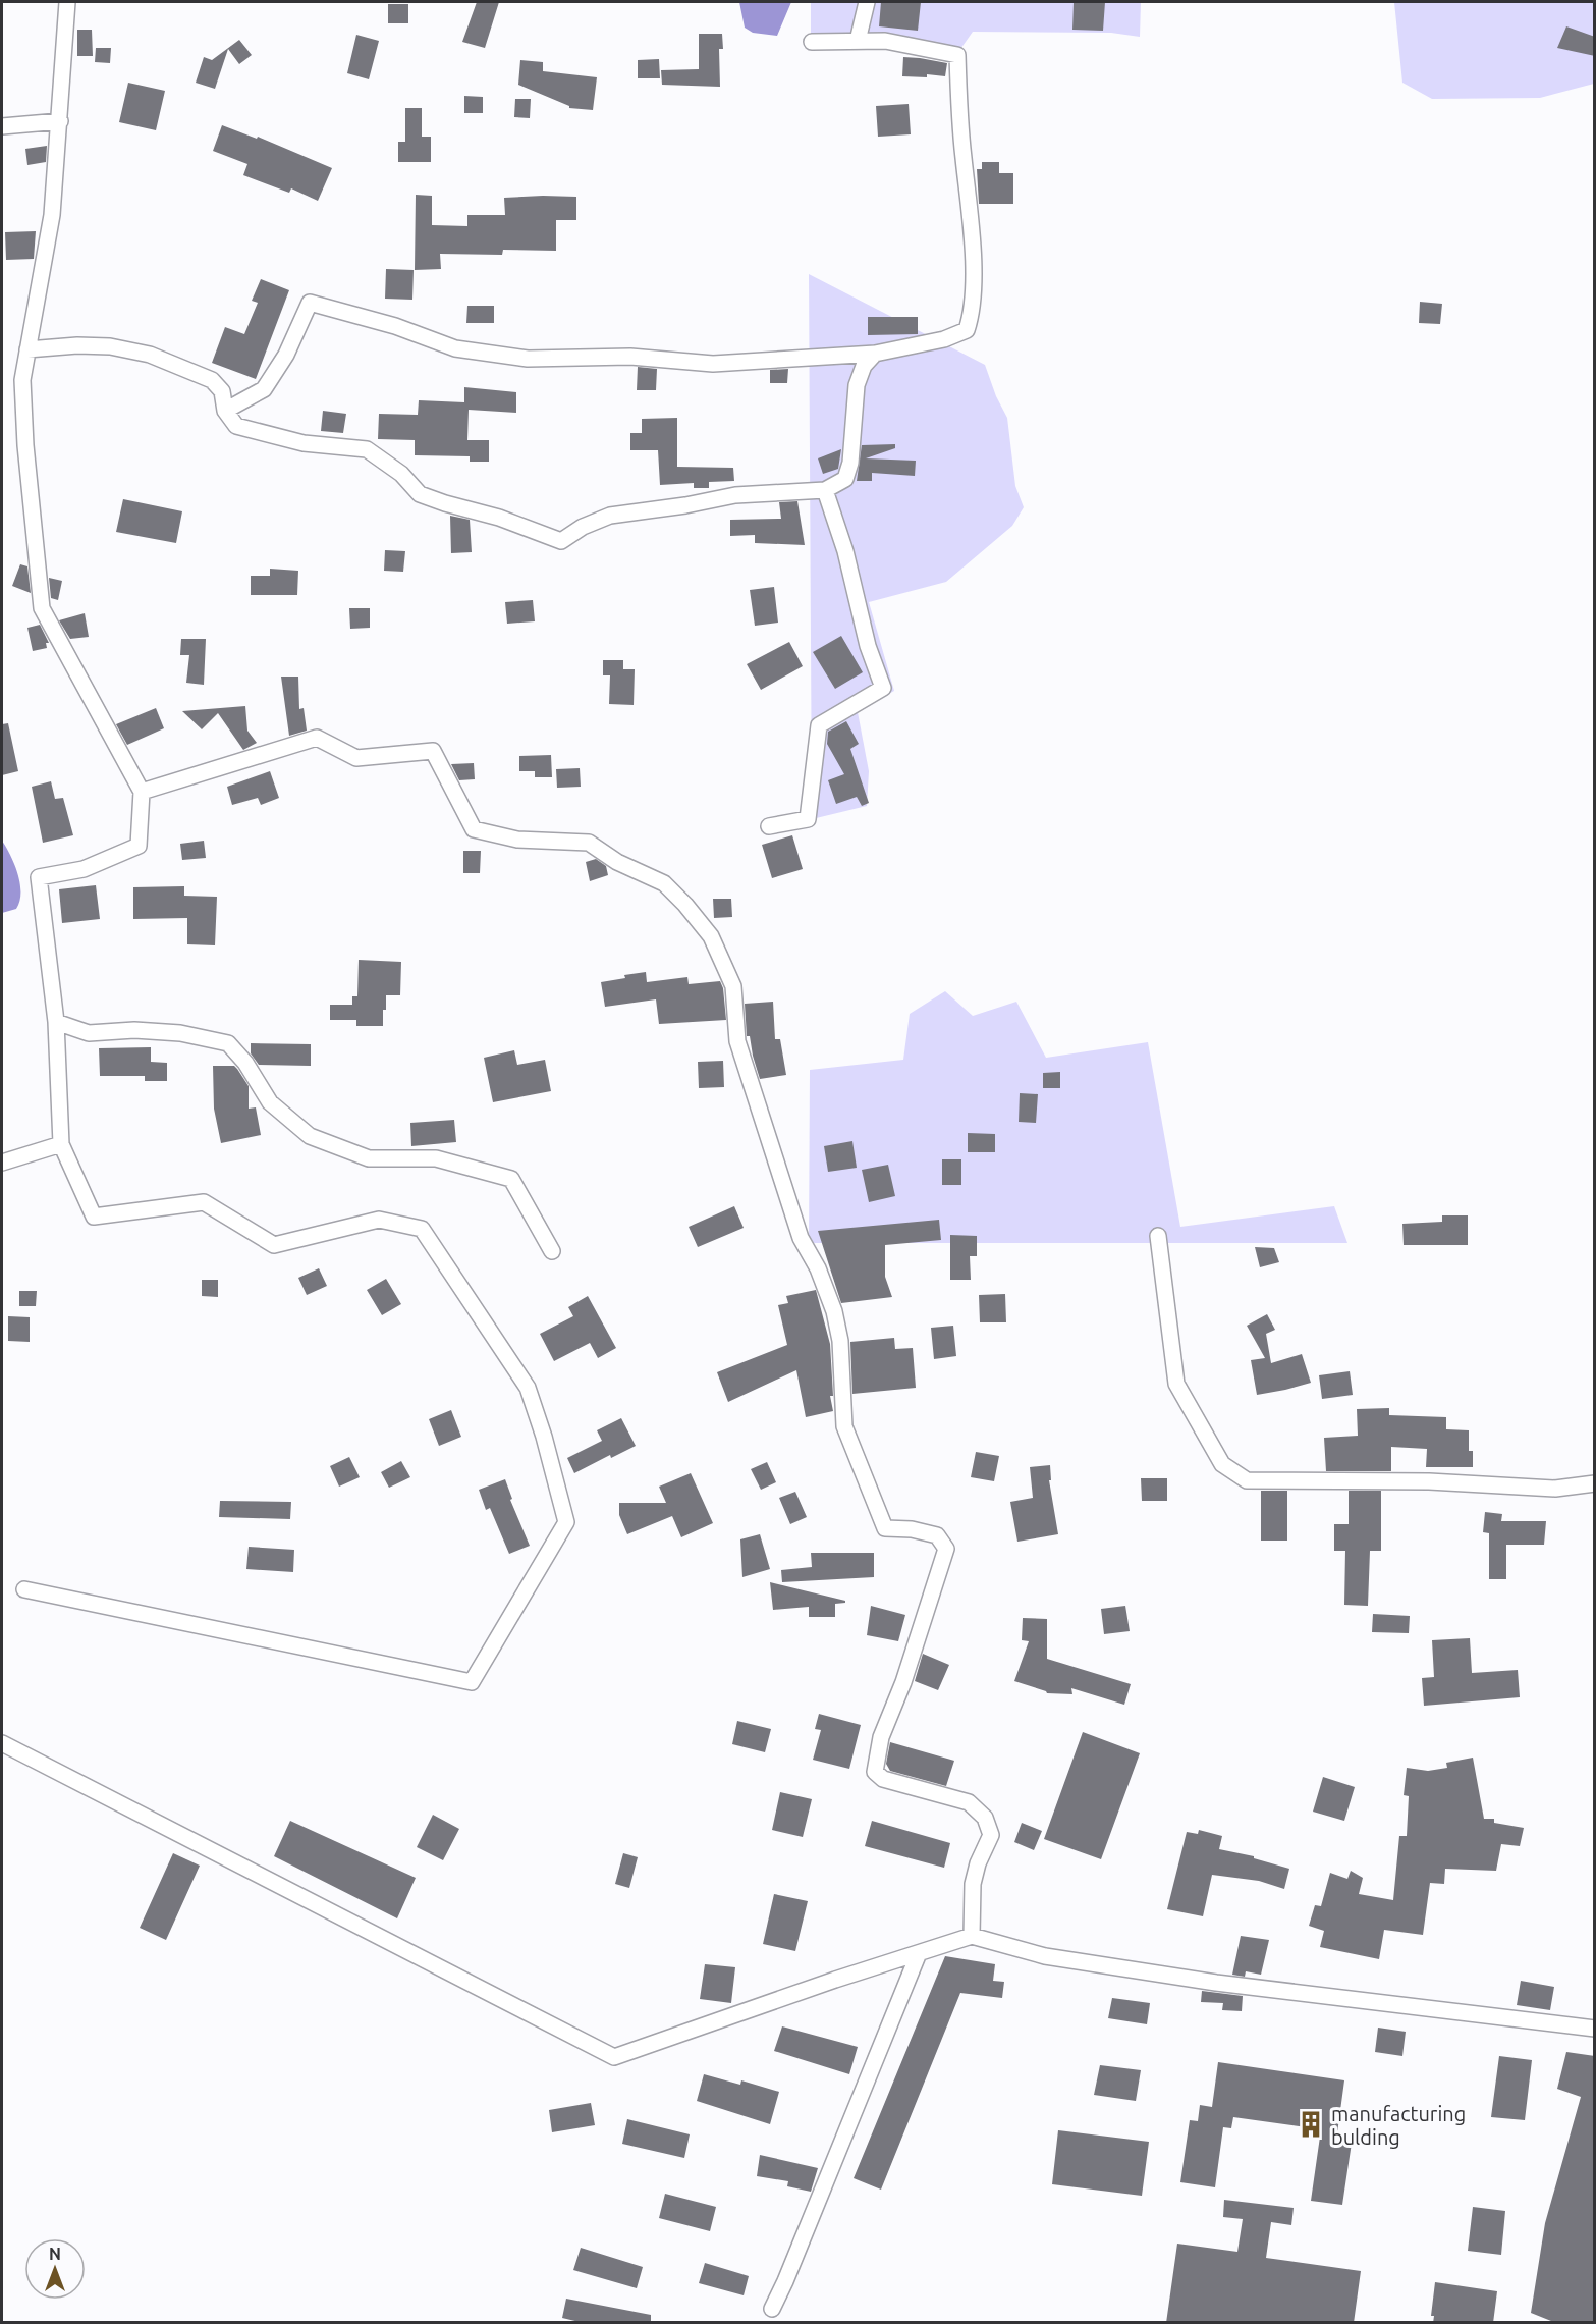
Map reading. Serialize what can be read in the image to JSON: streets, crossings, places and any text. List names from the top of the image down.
{
  "places": {
    "building": ["manufacturing bulding"]
  },
  "north": "top"
}
